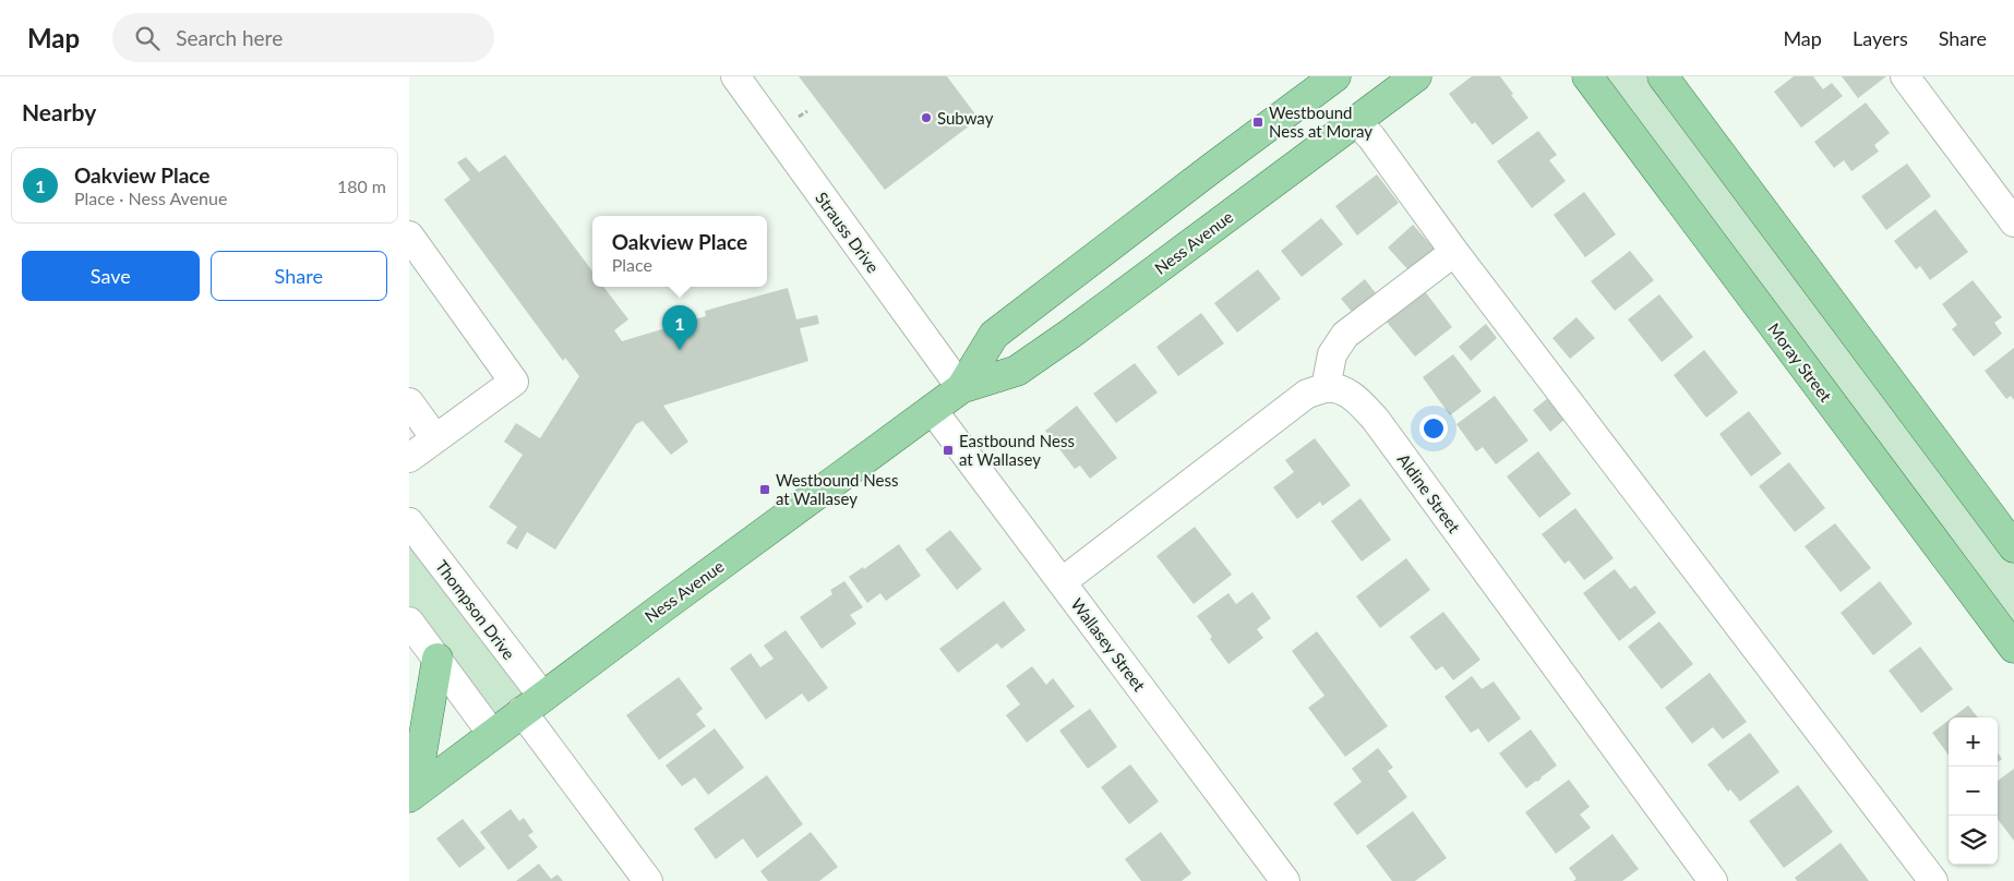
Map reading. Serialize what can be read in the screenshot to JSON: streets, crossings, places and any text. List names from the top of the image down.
{
  "streets": {
    "main road": ["Ness Avenue", "Moray Street"],
    "street": [
      "Strauss Drive",
      "Aldine Street",
      "Thompson Drive",
      "Wallasey Street"
    ]
  },
  "crossings": [
    ["Strauss Drive", "Ness Avenue"],
    ["Ness Avenue", "Thompson Drive"],
    ["Ness Avenue", "Wallasey Street"]
  ],
  "places": {
    "other": ["Subway"],
    "transit": ["Westbound Ness at Moray", "Eastbound Ness at Wallasey", "Westbound Ness at Wallasey"]
  },
  "page": {
    "header": "Map",
    "search": "Search here",
    "nav": ["Map", "Layers", "Share"],
    "heading": "Nearby",
    "list": [
      {
        "mark": "1",
        "name": "Oakview Place",
        "note": "Place · Ness Avenue",
        "value": "180 m"
      }
    ],
    "popup": ["Oakview Place", "Place"],
    "buttons": ["Save", "Share"],
    "pins": "1",
    "map_buttons": ["+", "−"]
  }
}
